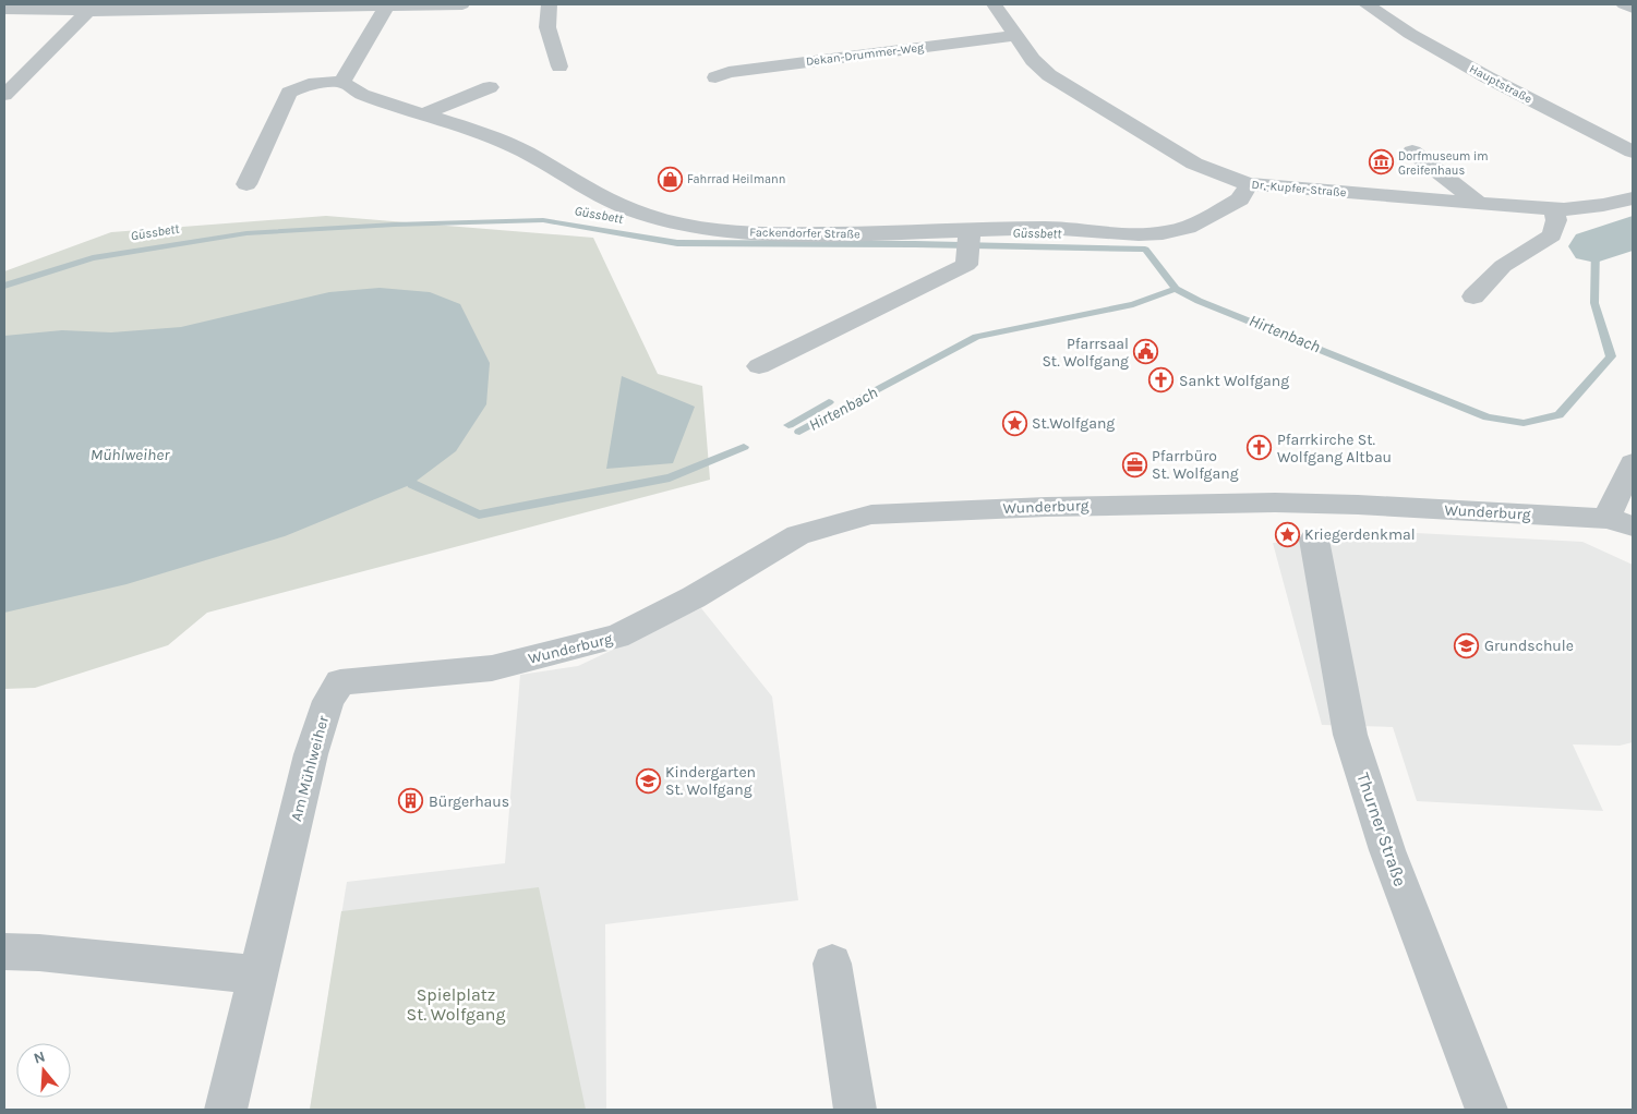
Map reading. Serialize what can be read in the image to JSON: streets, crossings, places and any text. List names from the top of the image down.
{
  "streets": {
    "street": [
      "Dekan-Drummer-Weg",
      "Hauptstraße",
      "Dr.-Kupfer-Straße",
      "Fackendorfer Straße",
      "Wunderburg",
      "Am Mühlweiher",
      "Thurner Straße"
    ]
  },
  "crossings": [
    ["Dekan-Drummer-Weg", "Dr.-Kupfer-Straße"],
    ["Dr.-Kupfer-Straße", "Fackendorfer Straße"],
    ["Wunderburg", "Am Mühlweiher"]
  ],
  "water": ["Güssbett", "Hirtenbach", "Mühlweiher"],
  "parks": ["Spielplatz St. Wolfgang"],
  "places": {
    "museum": ["Dorfmuseum im Greifenhaus"],
    "shop": ["Fahrrad Heilmann"],
    "public building": ["Pfarrsaal St. Wolfgang"],
    "church": ["Sankt Wolfgang", "Pfarrkirche St. Wolfgang Altbau"],
    "place": ["St.Wolfgang", "Kriegerdenkmal"],
    "office": ["Pfarrbüro St. Wolfgang"],
    "school or university": ["Grundschule", "Kindergarten St. Wolfgang"],
    "building": ["Bürgerhaus"]
  },
  "north": "top"
}
